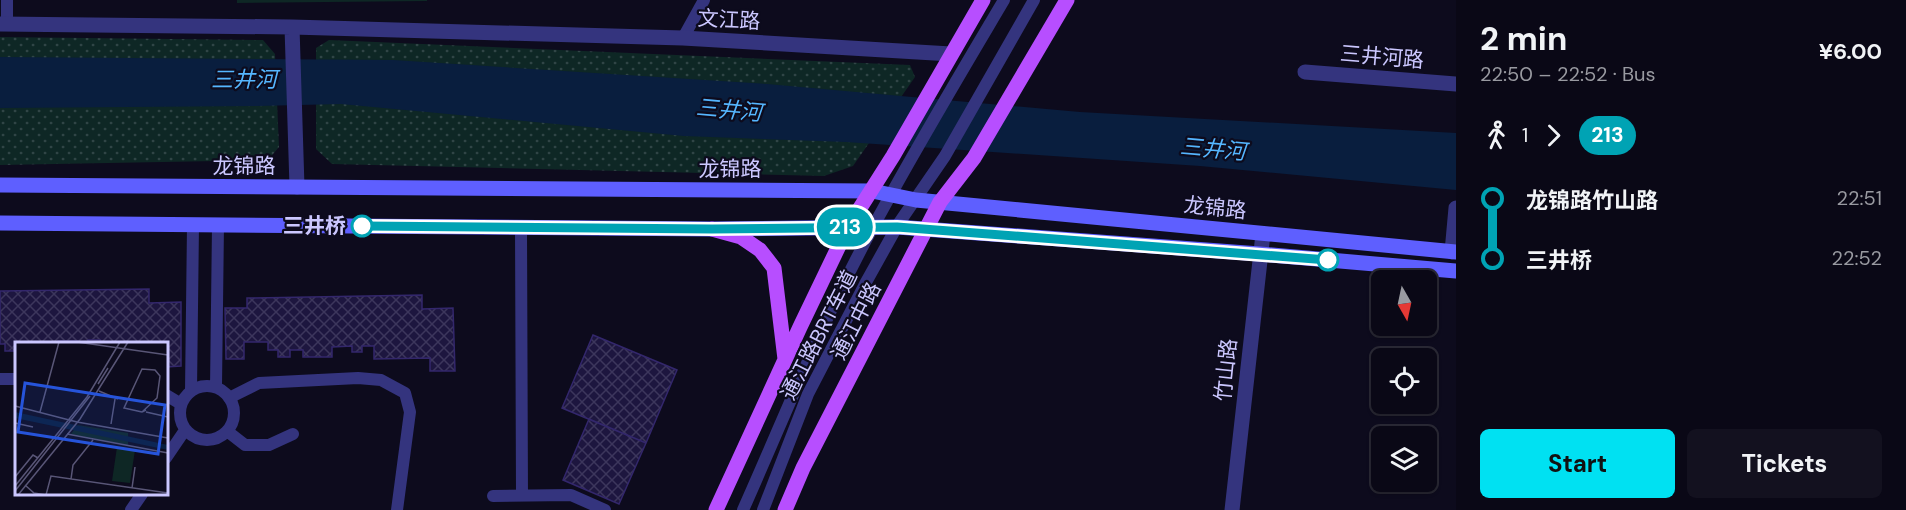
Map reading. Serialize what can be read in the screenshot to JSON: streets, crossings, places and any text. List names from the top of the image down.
{
  "streets": {
    "main road": ["龙锦路", "通江中路"],
    "street": ["文江路", "三井河路", "竹山路"],
    "lane": ["通江路BRT车道"]
  },
  "crossings": [
    ["龙锦路", "通江中路"],
    ["龙锦路", "通江路BRT车道"],
    ["龙锦路", "竹山路"]
  ],
  "water": ["三井河"],
  "places": ["三井桥"],
  "lines": ["bus line 213"],
  "north": "bottom",
  "page": {
    "on_map": "213",
    "heading": ["2 min", "22:50 – 22:52 · Bus", "¥6.00"],
    "legs": ["1", "213"],
    "list": [
      {
        "name": "龙锦路竹山路",
        "value": "22:51"
      },
      {
        "name": "三井桥",
        "value": "22:52"
      }
    ],
    "buttons": ["Start", "Tickets"]
  }
}
